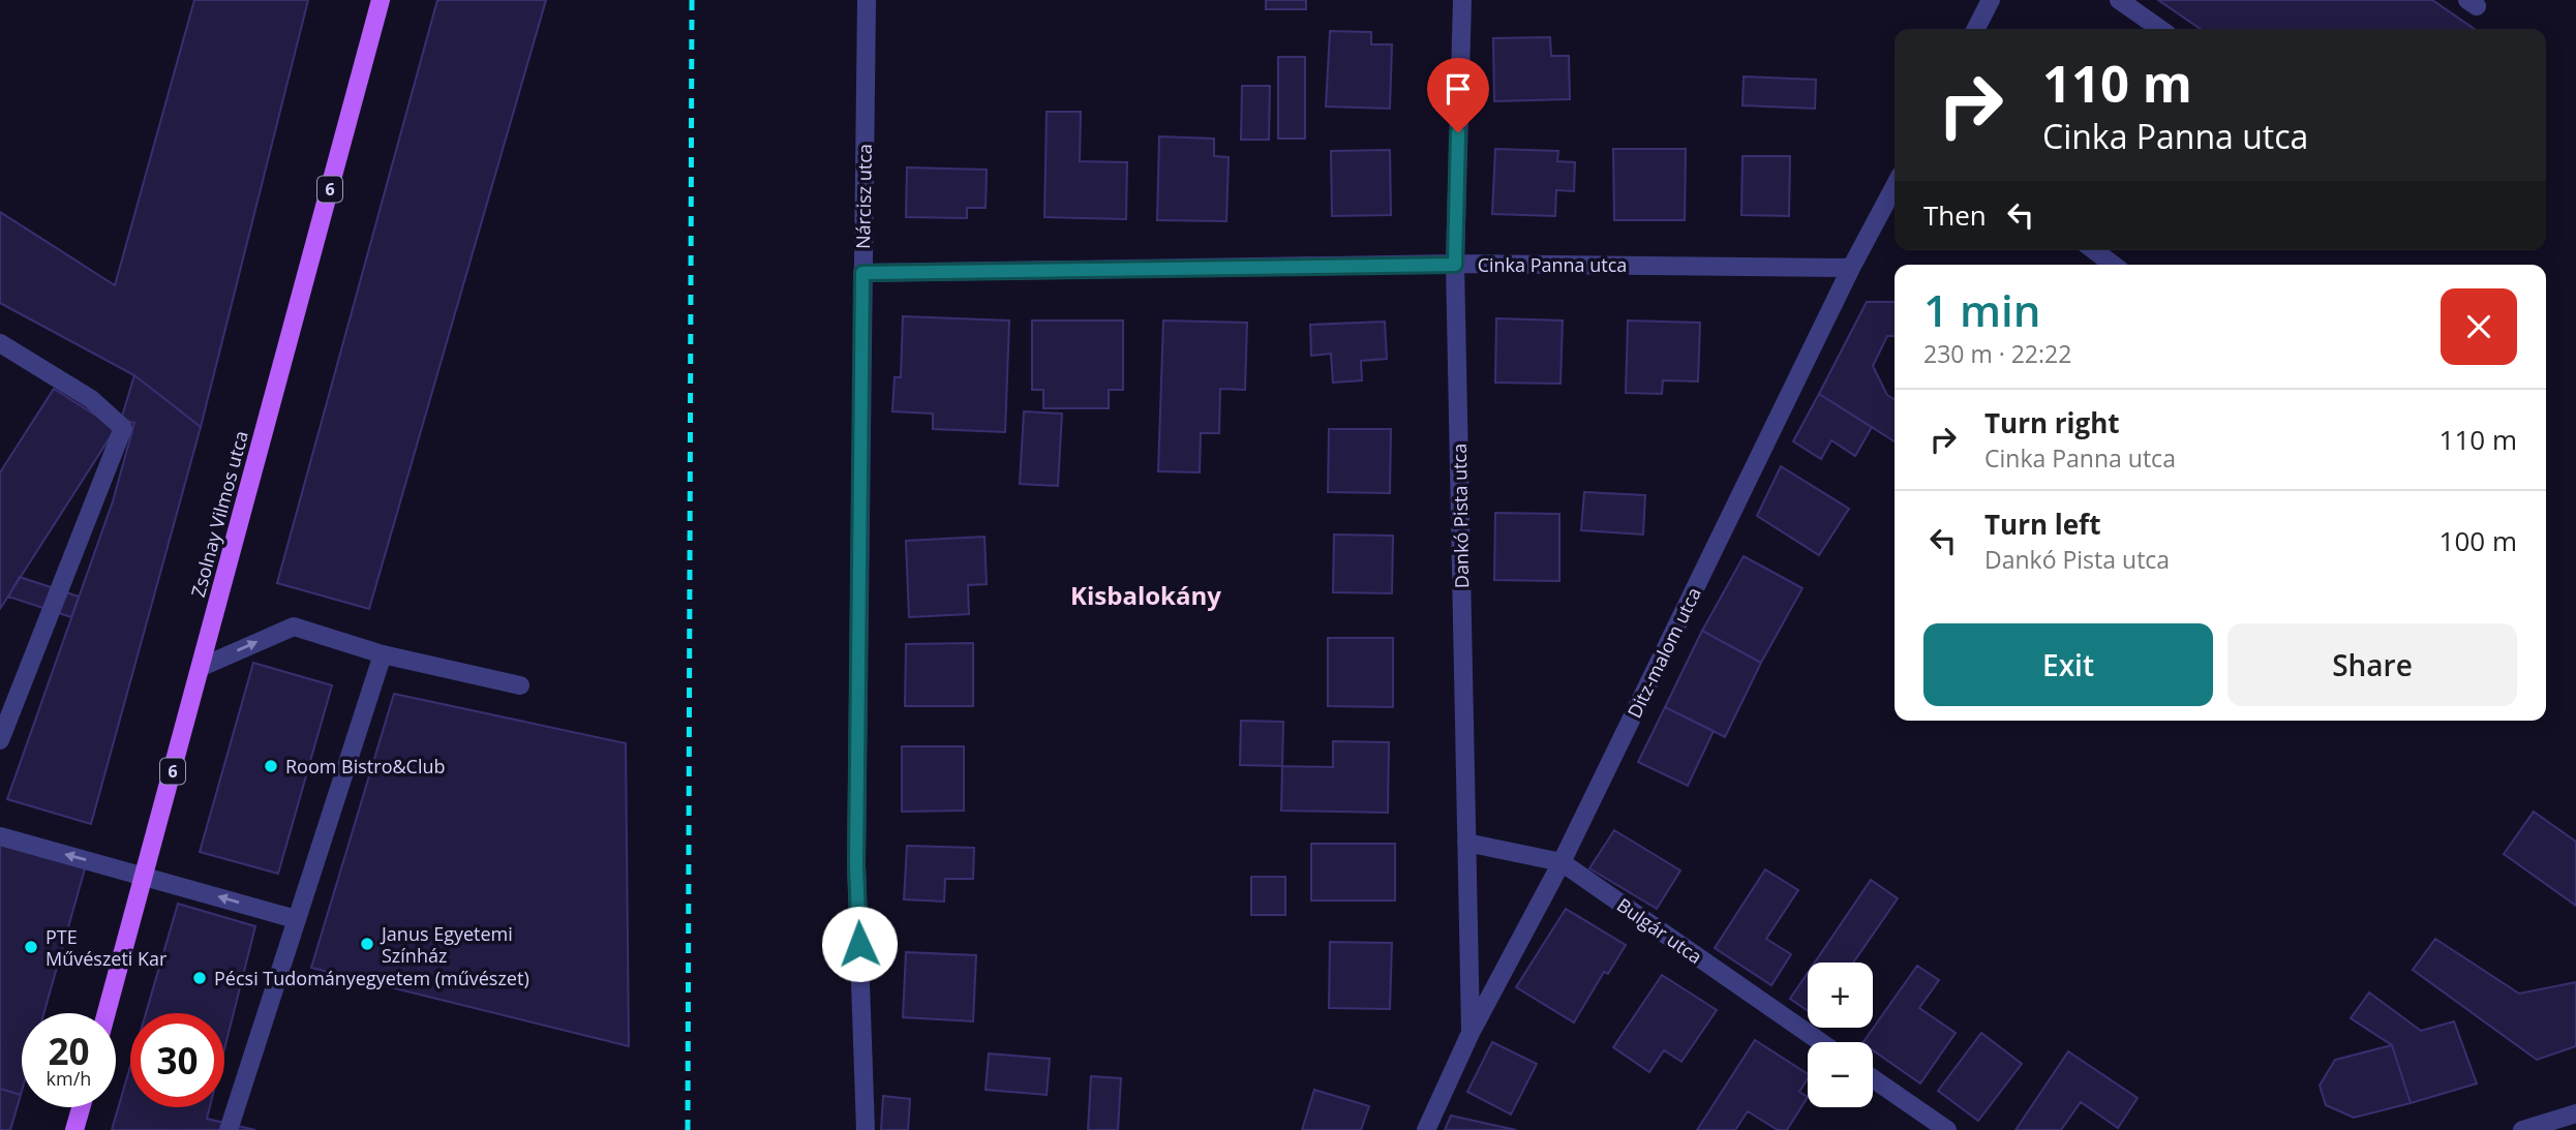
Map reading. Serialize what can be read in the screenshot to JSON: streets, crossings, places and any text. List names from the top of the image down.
{
  "streets": {
    "main road": ["6", "Zsolnay Vilmos utca"],
    "street": [
      "Nárcisz utca",
      "Cinka Panna utca",
      "Dankó Pista utca",
      "Ditz-malom utca",
      "Bulgár utca"
    ]
  },
  "crossings": [
    ["Nárcisz utca", "Cinka Panna utca"],
    ["Cinka Panna utca", "Dankó Pista utca"],
    ["Cinka Panna utca", "Ditz-malom utca"],
    ["Dankó Pista utca", "Ditz-malom utca"],
    ["Dankó Pista utca", "Bulgár utca"],
    ["Ditz-malom utca", "Bulgár utca"]
  ],
  "districts": ["Kisbalokány"],
  "places": [
    "Room Bistro&Club",
    "Janus Egyetemi Színház",
    "PTE Művészeti Kar",
    "Pécsi Tudományegyetem (művészet)"
  ],
  "page": {
    "turn": ["110 m", "Cinka Panna utca"],
    "then": "Then",
    "heading": ["1 min", "230 m · 22:22"],
    "list": [
      {
        "name": "Turn right",
        "note": "Cinka Panna utca",
        "value": "110 m"
      },
      {
        "name": "Turn left",
        "note": "Dankó Pista utca",
        "value": "100 m"
      }
    ],
    "buttons": ["Exit", "Share"],
    "map_buttons": ["+", "−"],
    "speed": "20 km/h",
    "limit": "30"
  }
}
